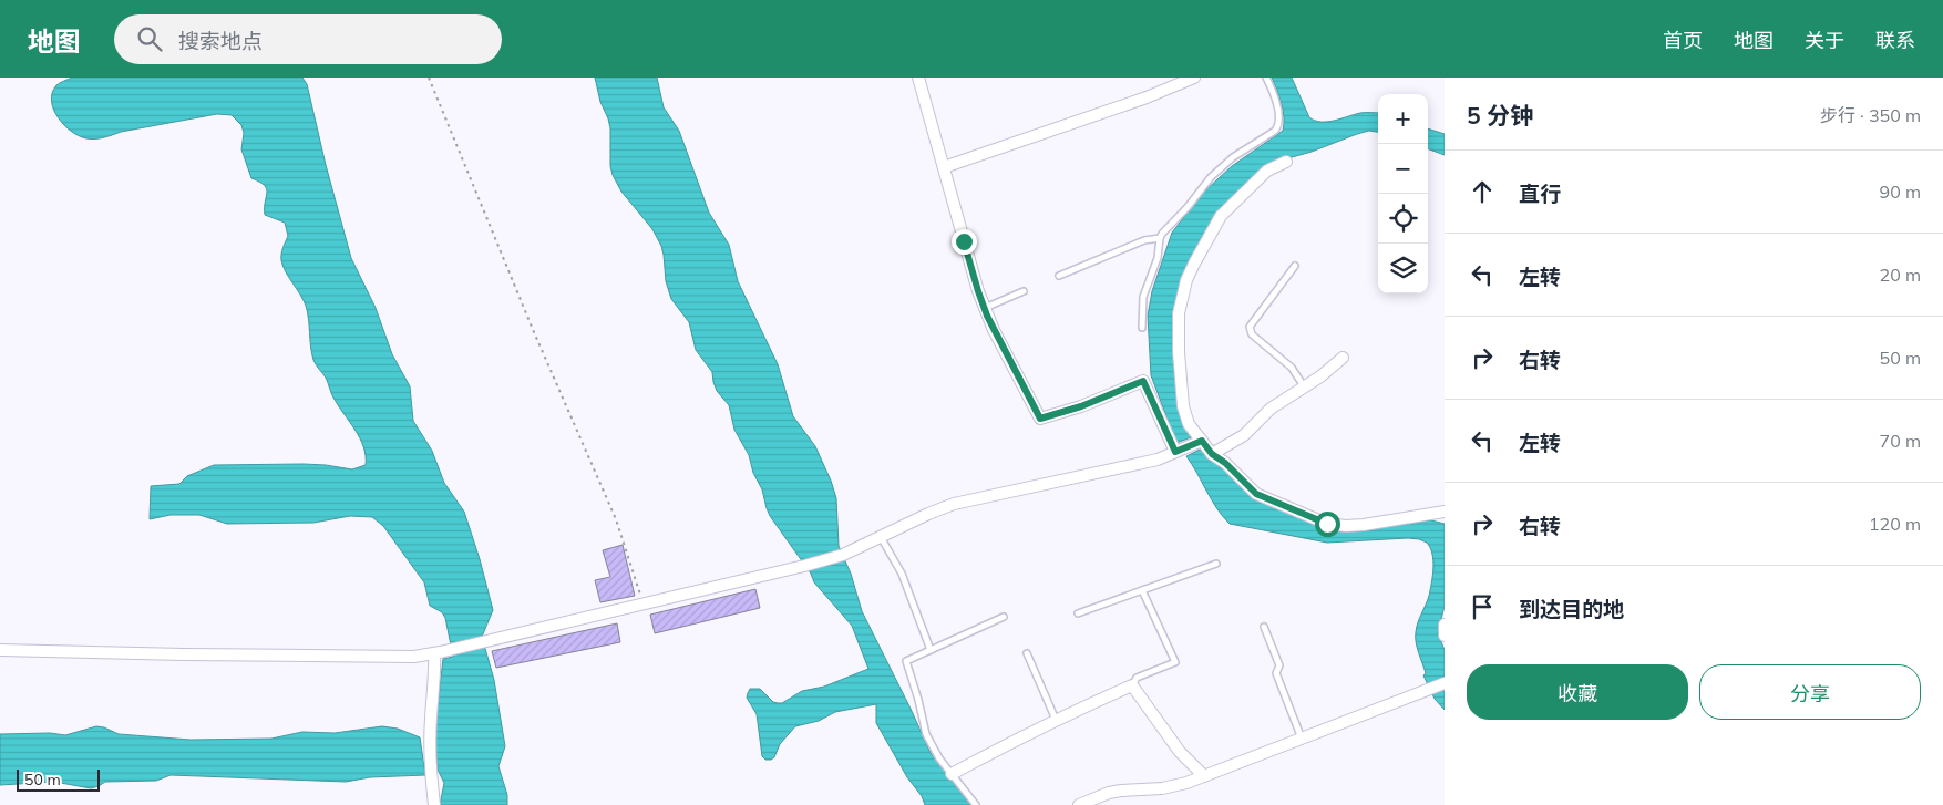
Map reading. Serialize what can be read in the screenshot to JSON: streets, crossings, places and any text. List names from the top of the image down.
{
  "scale_bar": "50 m",
  "page": {
    "header": "地图",
    "search": "搜索地点",
    "nav": [
      "首页",
      "地图",
      "关于",
      "联系"
    ],
    "heading": ["5 分钟", "步行 · 350 m"],
    "map_buttons": ["+", "−"],
    "list": [
      ["直行", "90 m"],
      ["左转", "20 m"],
      ["右转", "50 m"],
      ["左转", "70 m"],
      ["右转", "120 m"],
      "到达目的地"
    ],
    "buttons": ["收藏", "分享"],
    "scale": "50 m"
  }
}
